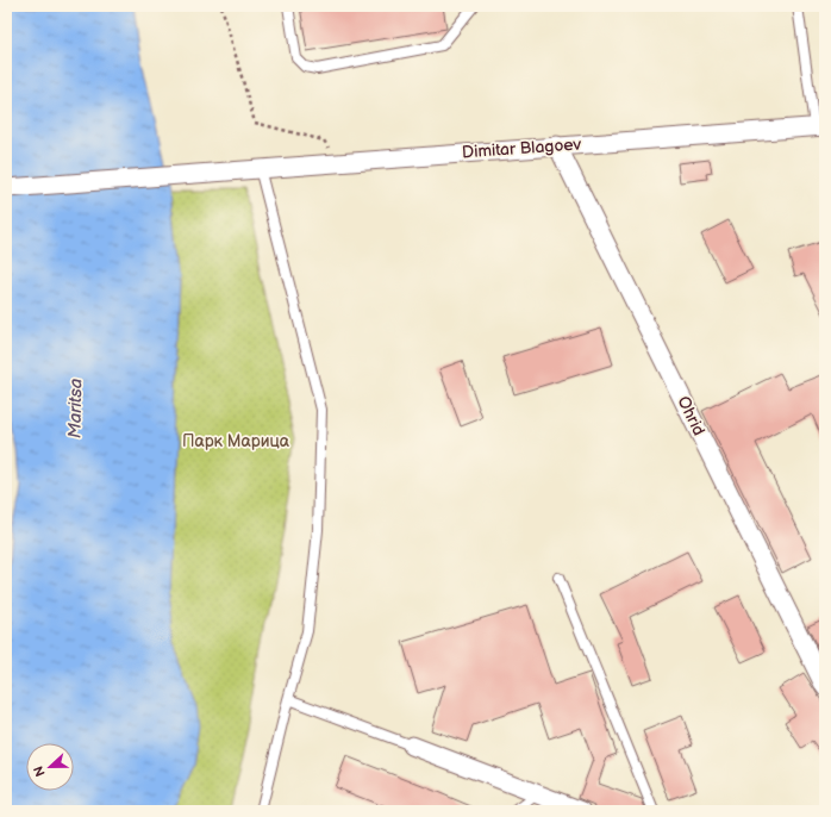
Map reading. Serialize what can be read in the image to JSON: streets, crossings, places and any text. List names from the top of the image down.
{
  "streets": {
    "street": ["Dimitar Blagoev", "Ohrid"]
  },
  "crossings": [
    ["Dimitar Blagoev", "Ohrid"]
  ],
  "water": ["Maritsa"],
  "parks": ["Парк Марица"],
  "north": "left"
}
